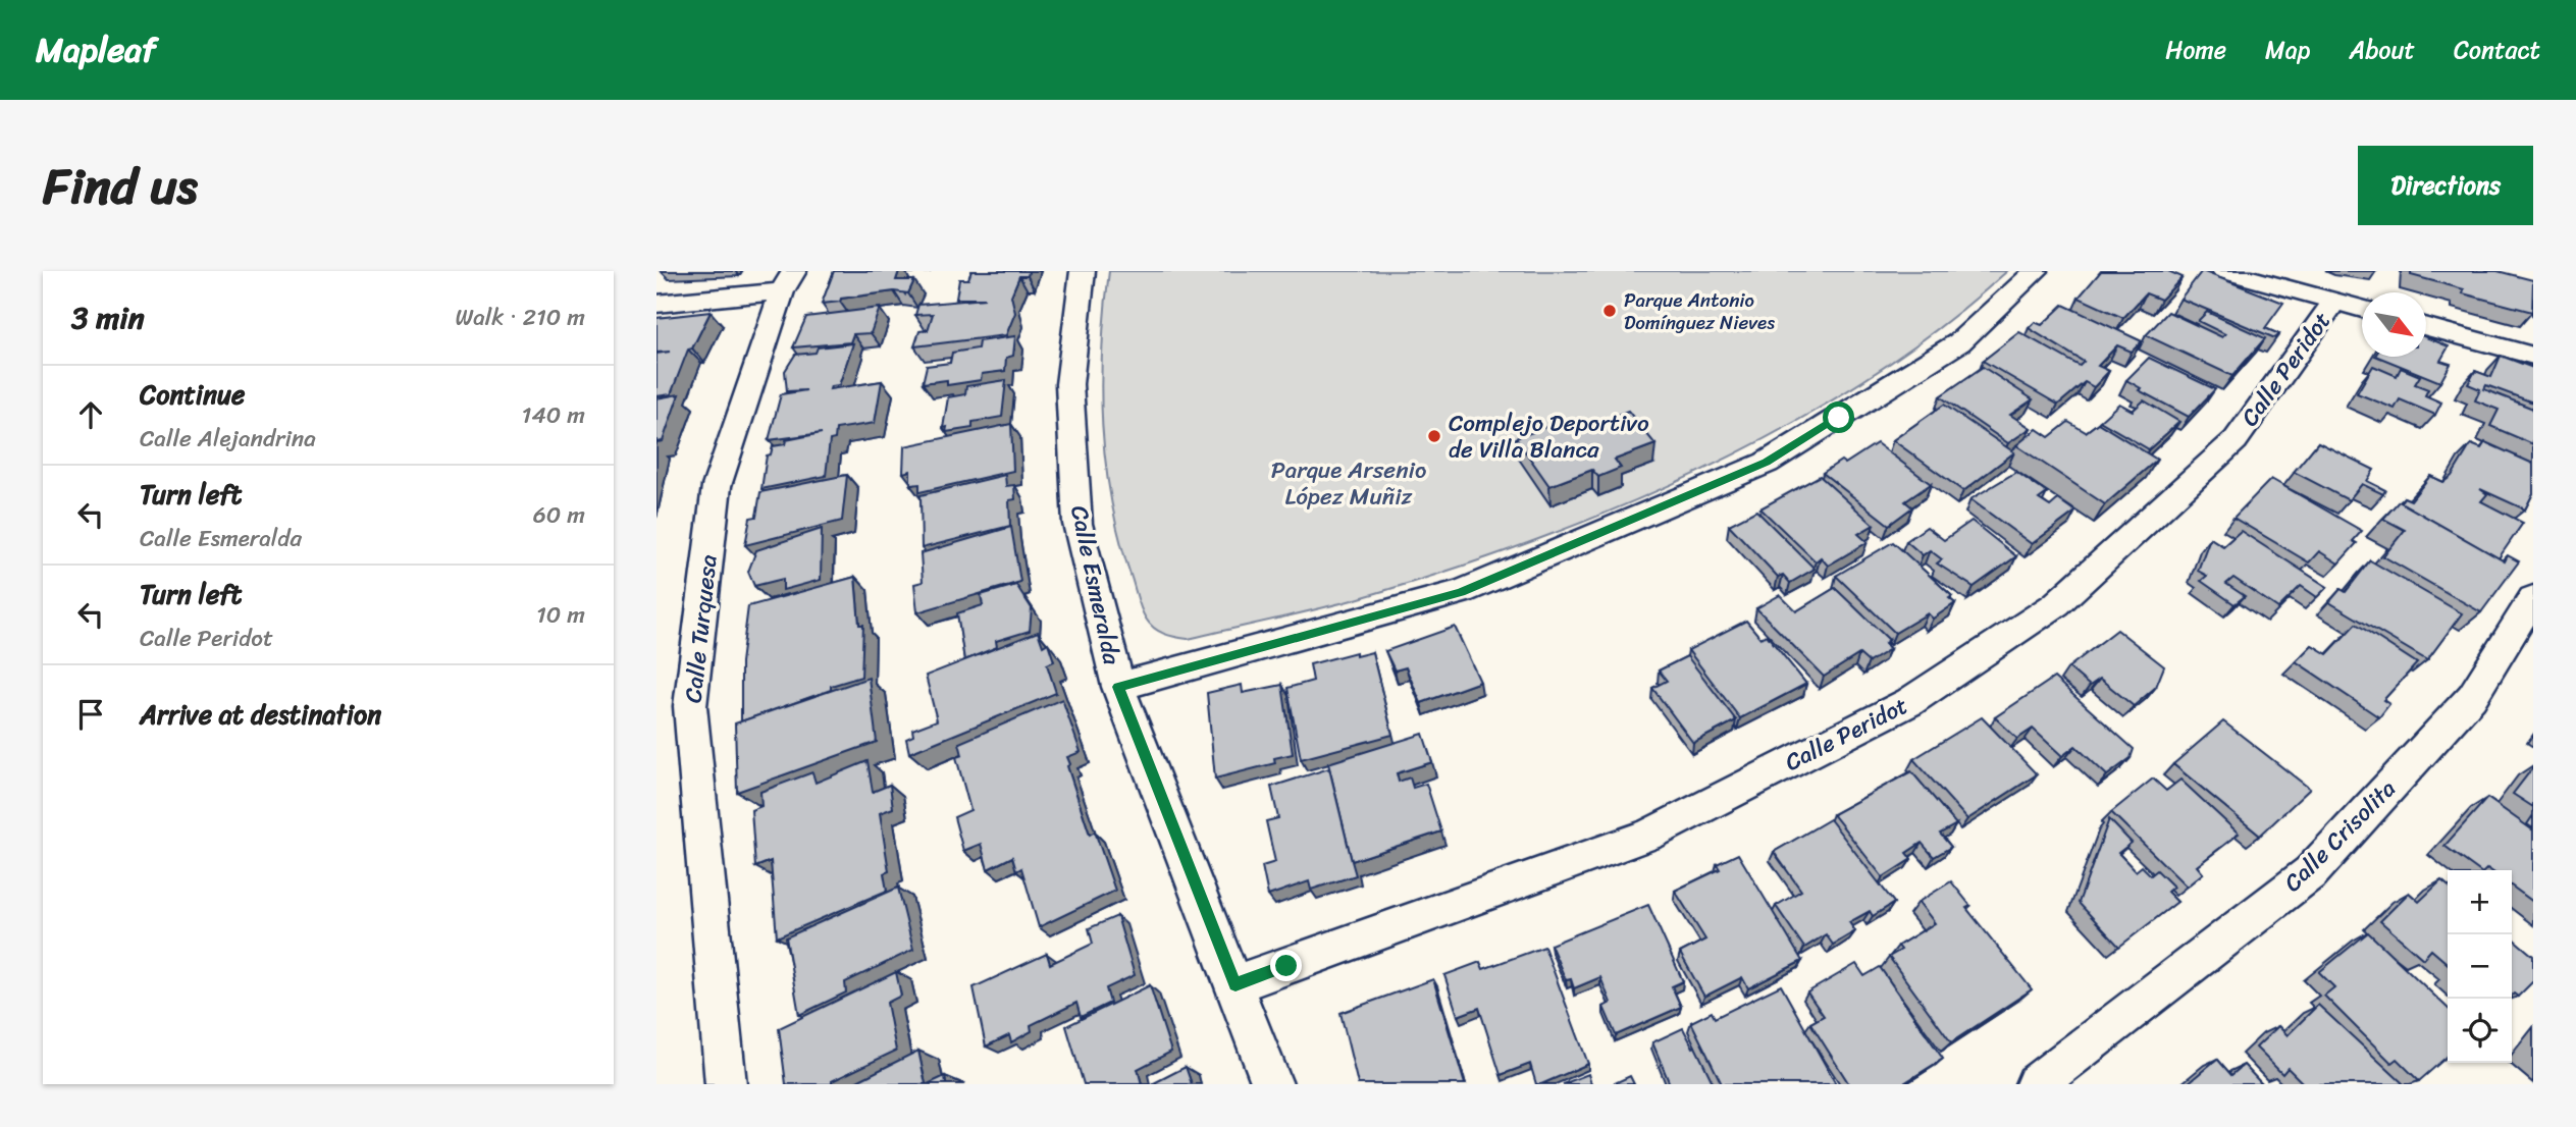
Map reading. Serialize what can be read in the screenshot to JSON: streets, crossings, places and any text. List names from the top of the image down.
{
  "streets": {
    "street": [
      "Calle Peridot",
      "Calle Esmeralda",
      "Calle Turquesa",
      "Calle Crisolita"
    ]
  },
  "crossings": [
    ["Calle Peridot", "Calle Esmeralda"]
  ],
  "parks": ["Parque Arsenio López Muñiz"],
  "places": ["Parque Antonio Domínguez Nieves", "Complejo Deportivo de Villa Blanca"],
  "north": "bottom right",
  "page": {
    "header": "Mapleaf",
    "nav": [
      "Home",
      "Map",
      "About",
      "Contact"
    ],
    "title": "Find us",
    "buttons": "Directions",
    "heading": ["3 min", "Walk · 210 m"],
    "list": [
      ["Continue", "Calle Alejandrina", "140 m"],
      ["Turn left", "Calle Esmeralda", "60 m"],
      ["Turn left", "Calle Peridot", "10 m"],
      "Arrive at destination"
    ],
    "map_buttons": ["+", "−"]
  }
}
